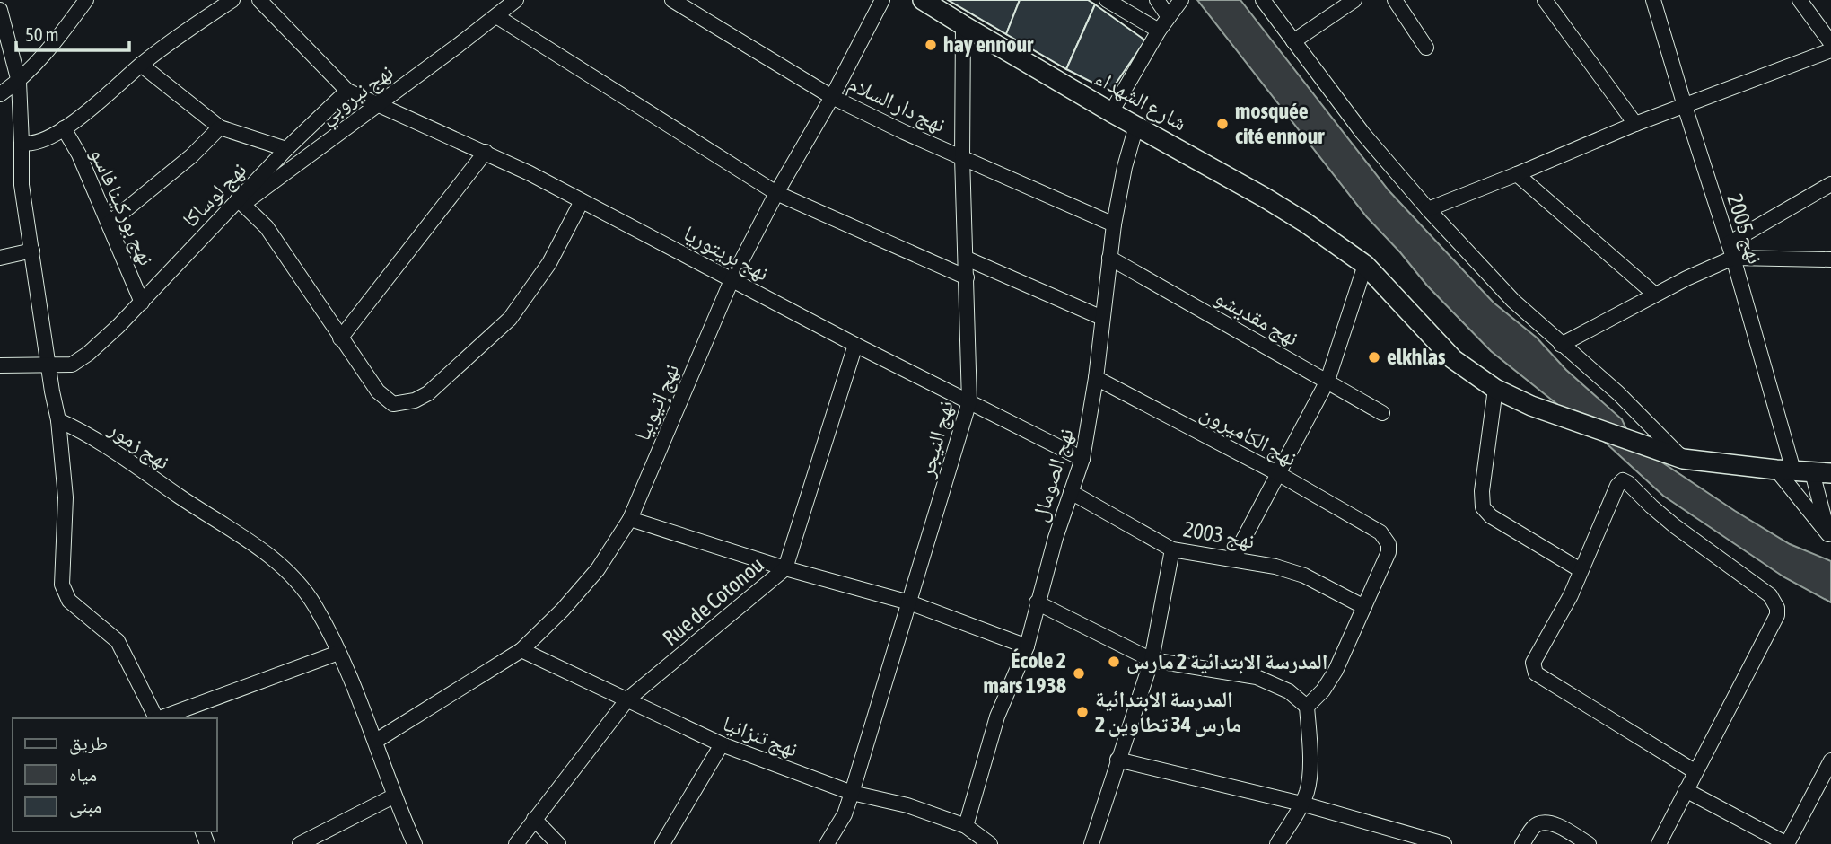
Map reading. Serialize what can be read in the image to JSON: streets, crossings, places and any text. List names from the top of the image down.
{
  "streets": {
    "main road": ["شارع الشهداء"],
    "street": [
      "نهج نيروبي",
      "نهج دار السلام",
      "نهج لوساكا",
      "نهج بوركينا فاسو",
      "نهج 2005",
      "نهج بريتوريا",
      "نهج مقديشو",
      "نهج إثيوبيا",
      "نهج الكاميرون",
      "نهج النيجر",
      "نهج زمور",
      "نهج الصومال",
      "نهج 2003",
      "Rue de Cotonou",
      "نهج تنزانيا"
    ]
  },
  "crossings": [
    ["نهج نيروبي", "نهج لوساكا"],
    ["نهج نيروبي", "نهج بريتوريا"],
    ["شارع الشهداء", "نهج 2005"],
    ["شارع الشهداء", "نهج النيجر"],
    ["شارع الشهداء", "نهج الصومال"],
    ["نهج دار السلام", "نهج إثيوبيا"],
    ["نهج دار السلام", "نهج النيجر"],
    ["نهج دار السلام", "نهج الصومال"],
    ["نهج لوساكا", "نهج بوركينا فاسو"],
    ["نهج لوساكا", "نهج بريتوريا"],
    ["نهج بريتوريا", "نهج إثيوبيا"],
    ["نهج بريتوريا", "نهج النيجر"],
    ["نهج بريتوريا", "نهج الصومال"],
    ["نهج بريتوريا", "Rue de Cotonou"],
    ["نهج مقديشو", "نهج الصومال"],
    ["نهج إثيوبيا", "نهج زمور"],
    ["نهج إثيوبيا", "نهج تنزانيا"],
    ["نهج الكاميرون", "نهج الصومال"],
    ["نهج الكاميرون", "نهج 2003"],
    ["نهج النيجر", "نهج تنزانيا"],
    ["نهج الصومال", "نهج 2003"],
    ["نهج الصومال", "نهج تنزانيا"],
    ["Rue de Cotonou", "نهج تنزانيا"]
  ],
  "places": [
    "hay ennour",
    "mosquée cité ennour",
    "elkhlas",
    "المدرسة الابتدائية 2 مارس",
    "École 2 mars 1938",
    "المدرسة الابتدائية 2 مارس 34 تطاوين"
  ],
  "legend": ["طريق", "مياه", "مبنى"],
  "scale_bar": "50 m"
}
